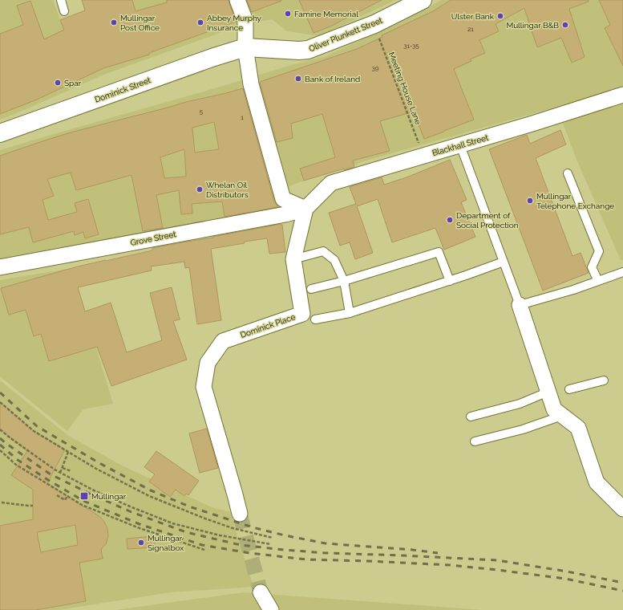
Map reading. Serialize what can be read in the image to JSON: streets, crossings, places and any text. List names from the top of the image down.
{
  "streets": {
    "main road": ["Oliver Plunkett Street", "Dominick Street"],
    "street": ["Blackhall Street", "Grove Street", "Dominick Place"],
    "path": ["Meeting House Lane"]
  },
  "crossings": [
    ["Oliver Plunkett Street", "Meeting House Lane"],
    ["Oliver Plunkett Street", "Dominick Street"],
    ["Meeting House Lane", "Blackhall Street"],
    ["Blackhall Street", "Grove Street"],
    ["Blackhall Street", "Dominick Place"],
    ["Grove Street", "Dominick Place"]
  ],
  "places": {
    "other": [
      "Famine Memorial",
      "Ulster Bank",
      "Mullingar Post Office",
      "Abbey Murphy Insurance",
      "Mullingar B&B",
      "Bank of Ireland",
      "Spar",
      "Whelan Oil Distributors",
      "Mullingar Telephone Exchange",
      "Department of Social Protection",
      "Mullingar Signalbox"
    ],
    "transit": ["Mullingar"]
  },
  "house_numbers": [
    "21",
    "31-35",
    "39",
    "5",
    "1"
  ]
}
